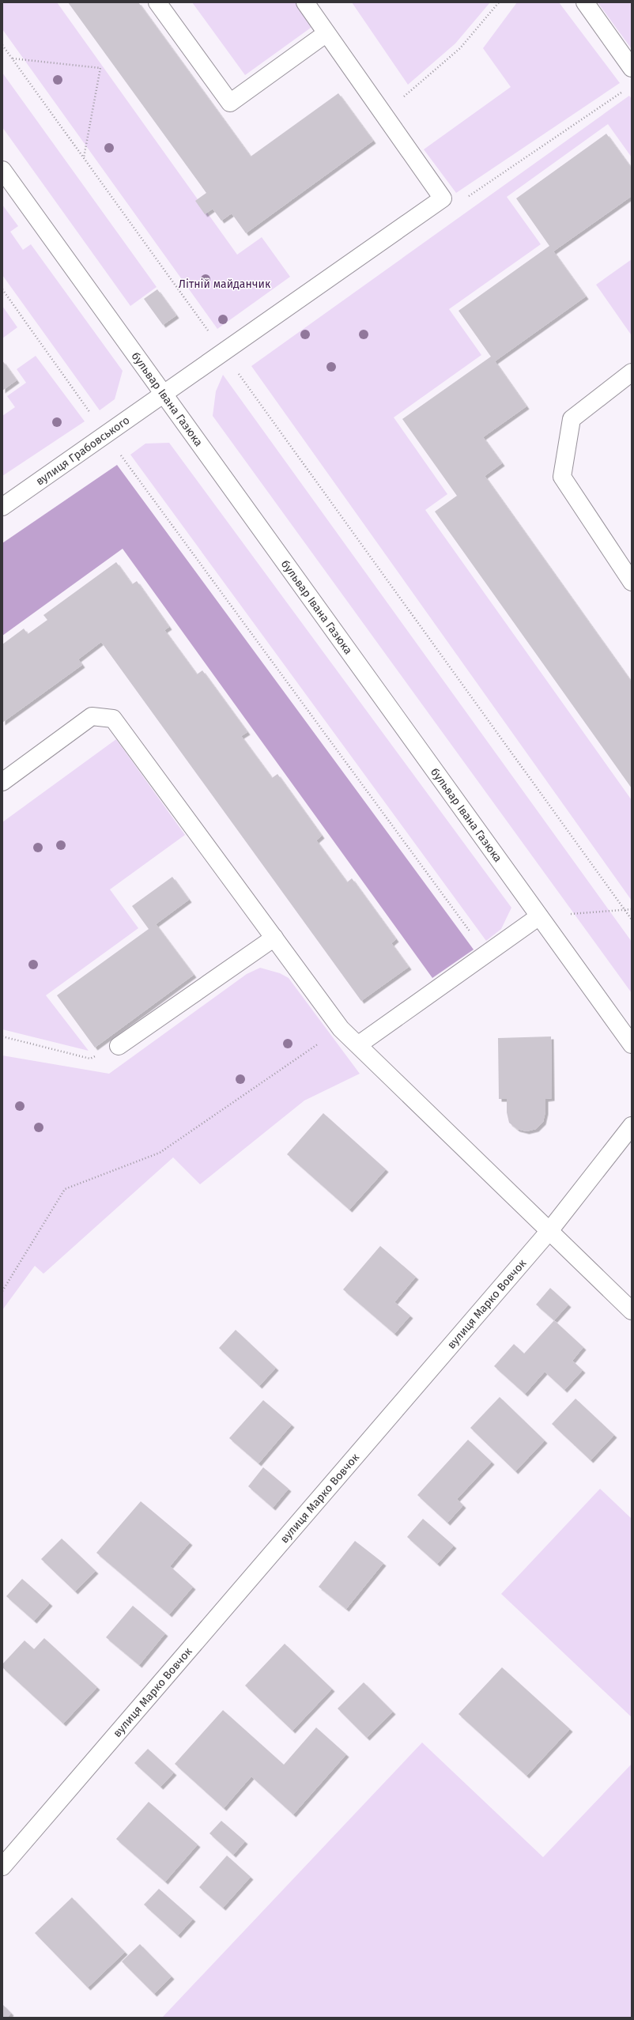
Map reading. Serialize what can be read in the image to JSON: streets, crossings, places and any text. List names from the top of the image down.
{
  "streets": {
    "street": ["бульвар Івана Газюка", "вулиця Грабовського", "вулиця Марко Вовчок"]
  },
  "crossings": [
    ["бульвар Івана Газюка", "вулиця Грабовського"]
  ],
  "parks": ["Літній майданчик"]
}
